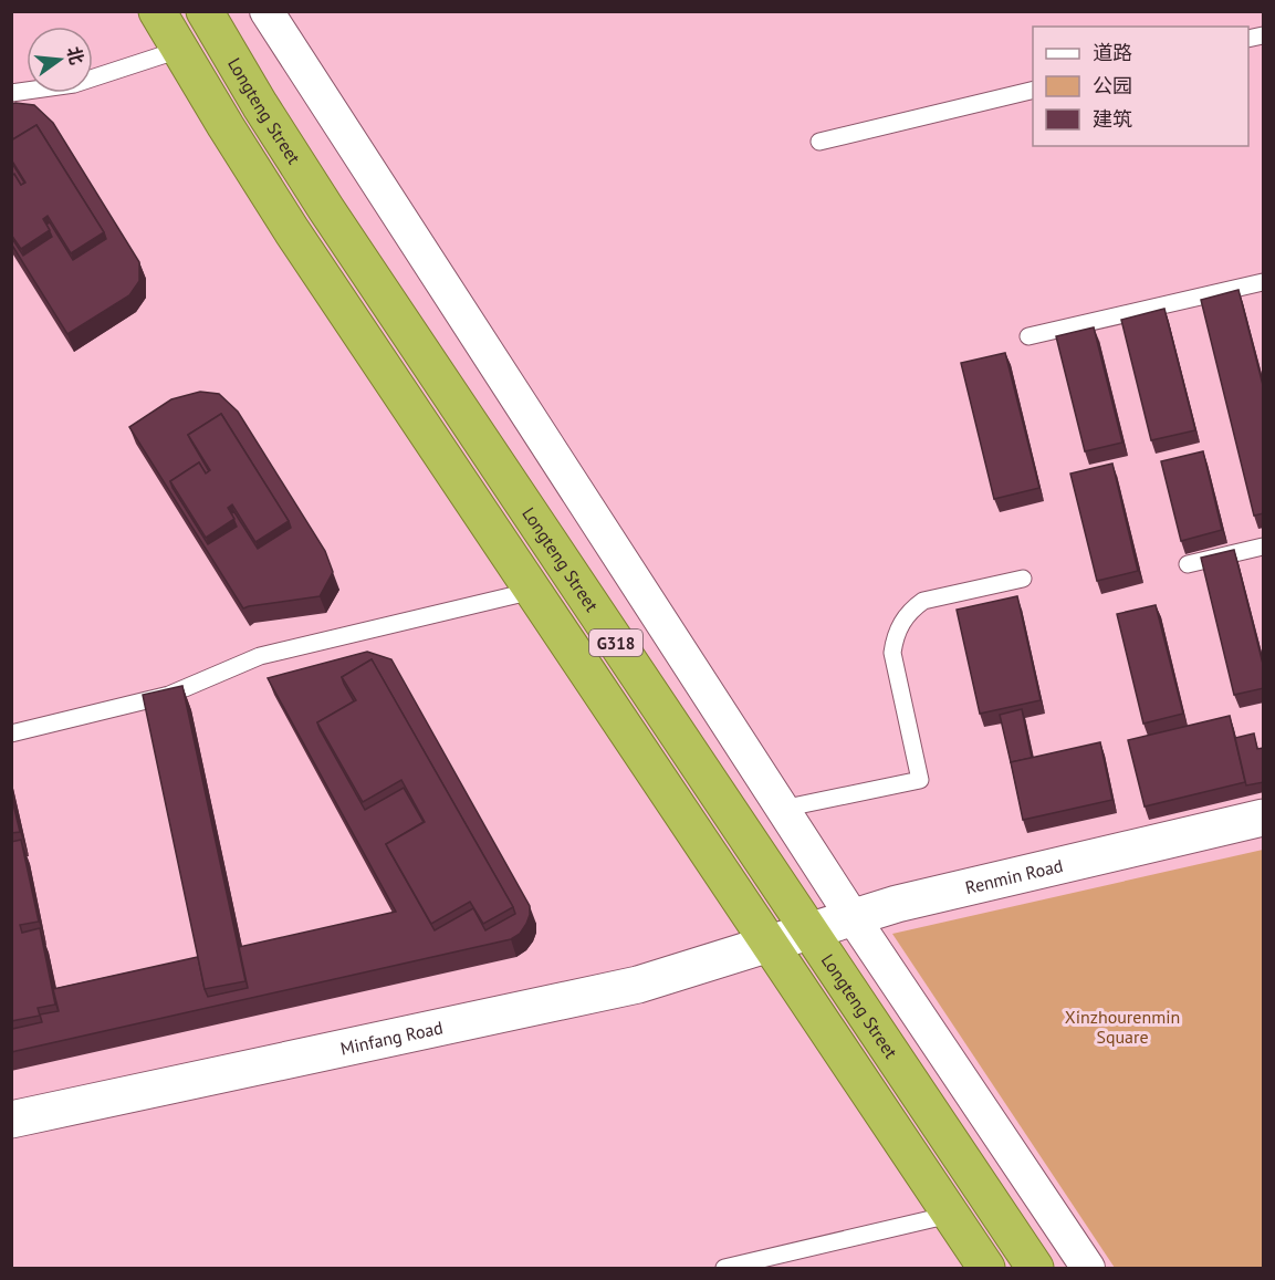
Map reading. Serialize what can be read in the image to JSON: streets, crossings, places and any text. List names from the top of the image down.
{
  "streets": {
    "highway": ["Longteng Street", "G318"],
    "street": ["Renmin Road", "Minfang Road"]
  },
  "crossings": [
    ["Longteng Street", "Renmin Road"],
    ["G318", "Renmin Road"],
    ["G318", "Minfang Road"],
    ["Renmin Road", "Minfang Road"]
  ],
  "parks": ["Xinzhourenmin Square"],
  "legend": ["道路", "公园", "建筑"],
  "north": "right"
}
